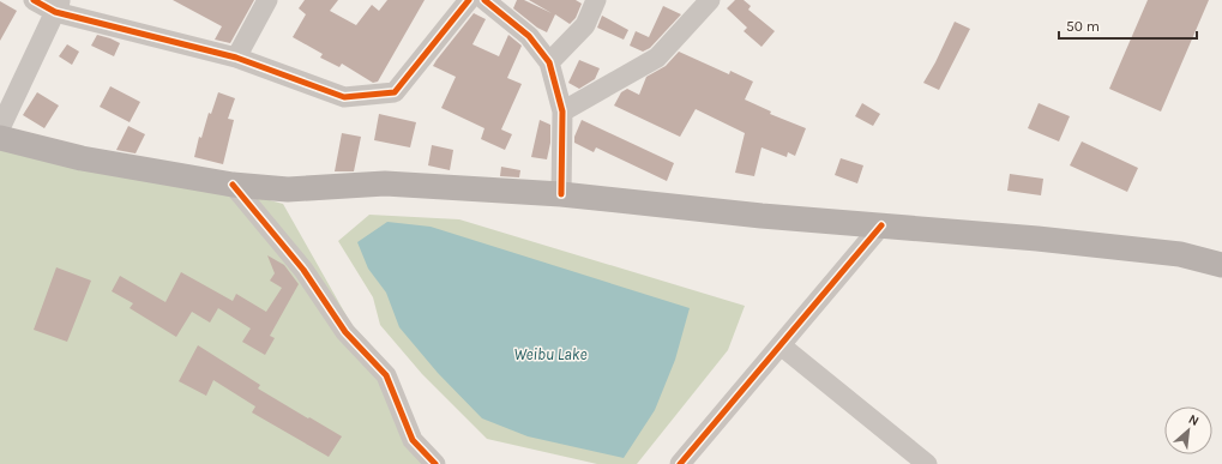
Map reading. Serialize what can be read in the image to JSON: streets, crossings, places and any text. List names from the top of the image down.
{
  "water": ["Weibu Lake"],
  "scale_bar": "50 m",
  "north": "top right"
}
